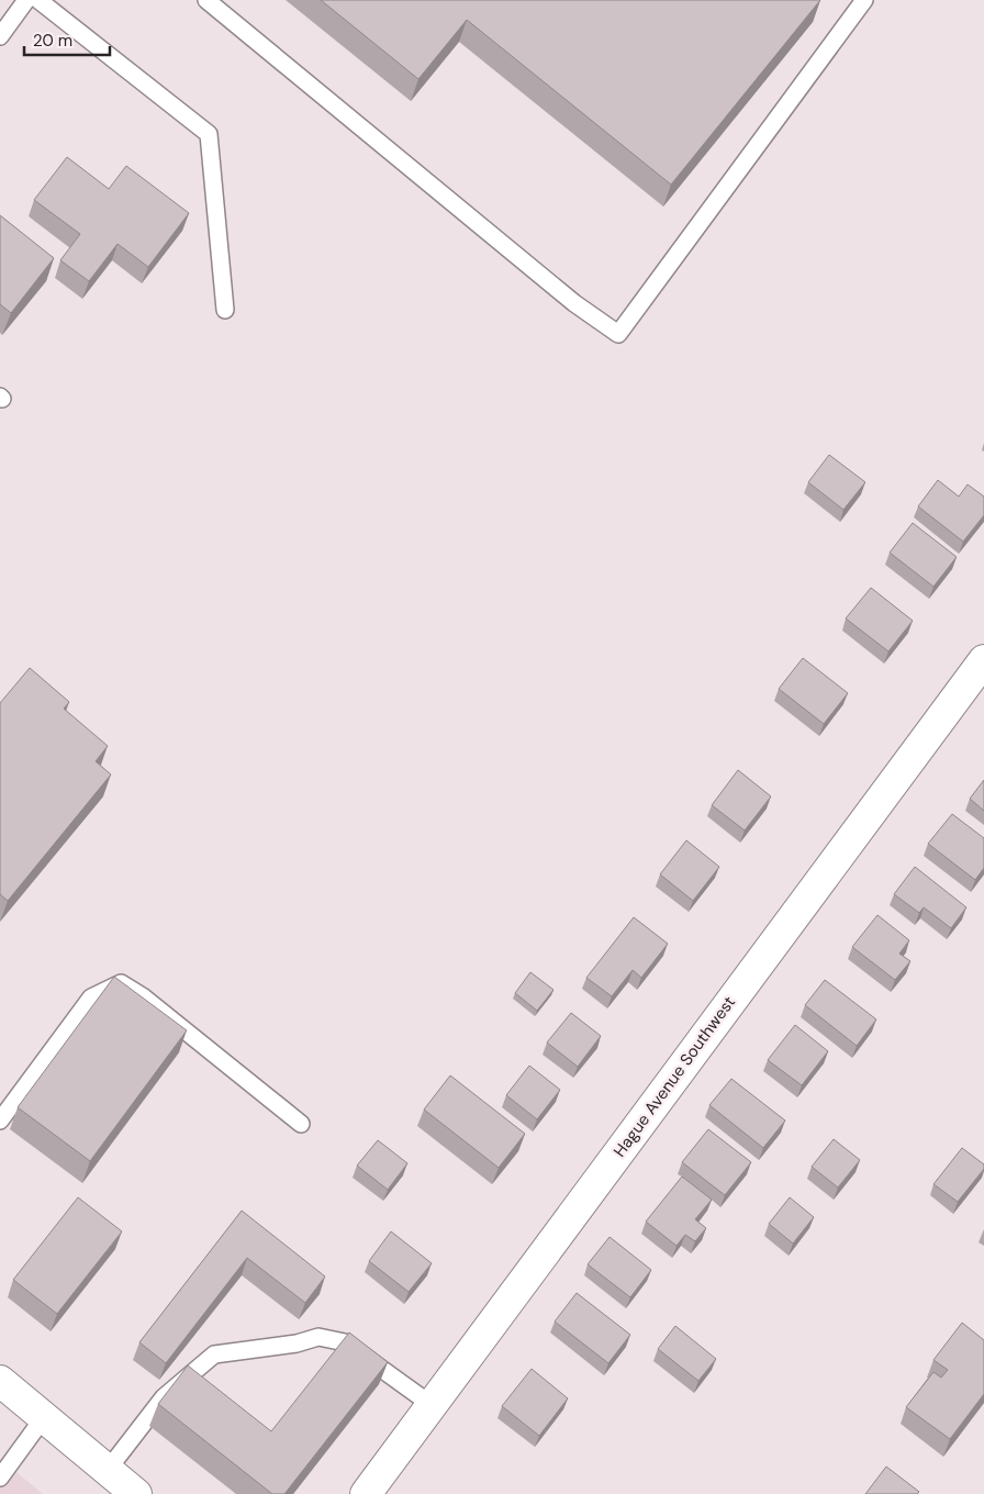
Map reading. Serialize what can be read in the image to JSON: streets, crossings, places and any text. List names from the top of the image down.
{
  "streets": {
    "street": ["Hague Avenue Southwest"]
  },
  "scale_bar": "20 m"
}
